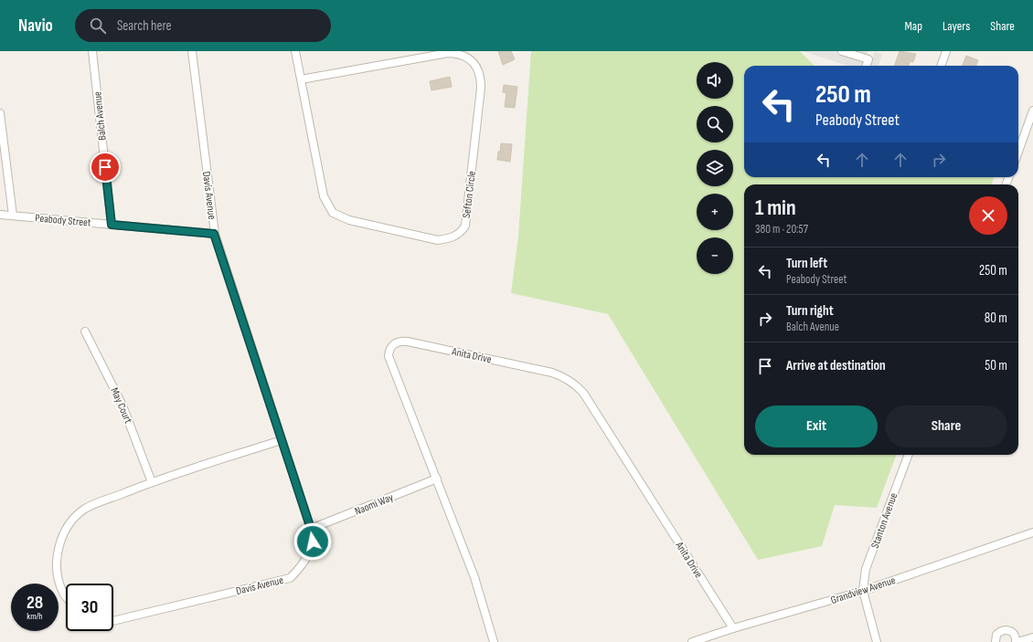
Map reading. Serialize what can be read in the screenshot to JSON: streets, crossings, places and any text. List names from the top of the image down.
{
  "streets": {
    "street": [
      "Balch Avenue",
      "Sefton Circle",
      "Davis Avenue",
      "Peabody Street",
      "Anita Drive",
      "May Court",
      "Naomi Way",
      "Stanton Avenue",
      "Grandview Avenue"
    ]
  },
  "crossings": [
    ["Balch Avenue", "Peabody Street"],
    ["Davis Avenue", "Peabody Street"],
    ["Davis Avenue", "Naomi Way"],
    ["Anita Drive", "Naomi Way"],
    ["Anita Drive", "Grandview Avenue"],
    ["Stanton Avenue", "Grandview Avenue"]
  ],
  "page": {
    "header": "Navio",
    "search": "Search here",
    "nav": ["Map", "Layers", "Share"],
    "map_buttons": ["+", "−"],
    "turn": ["250 m", "Peabody Street"],
    "heading": ["1 min", "380 m · 20:57"],
    "list": [
      {
        "name": "Turn left",
        "note": "Peabody Street",
        "value": "250 m"
      },
      {
        "name": "Turn right",
        "note": "Balch Avenue",
        "value": "80 m"
      },
      {
        "name": "Arrive at destination",
        "value": "50 m"
      }
    ],
    "buttons": ["Exit", "Share"],
    "speed": "28 km/h",
    "limit": "30"
  }
}
